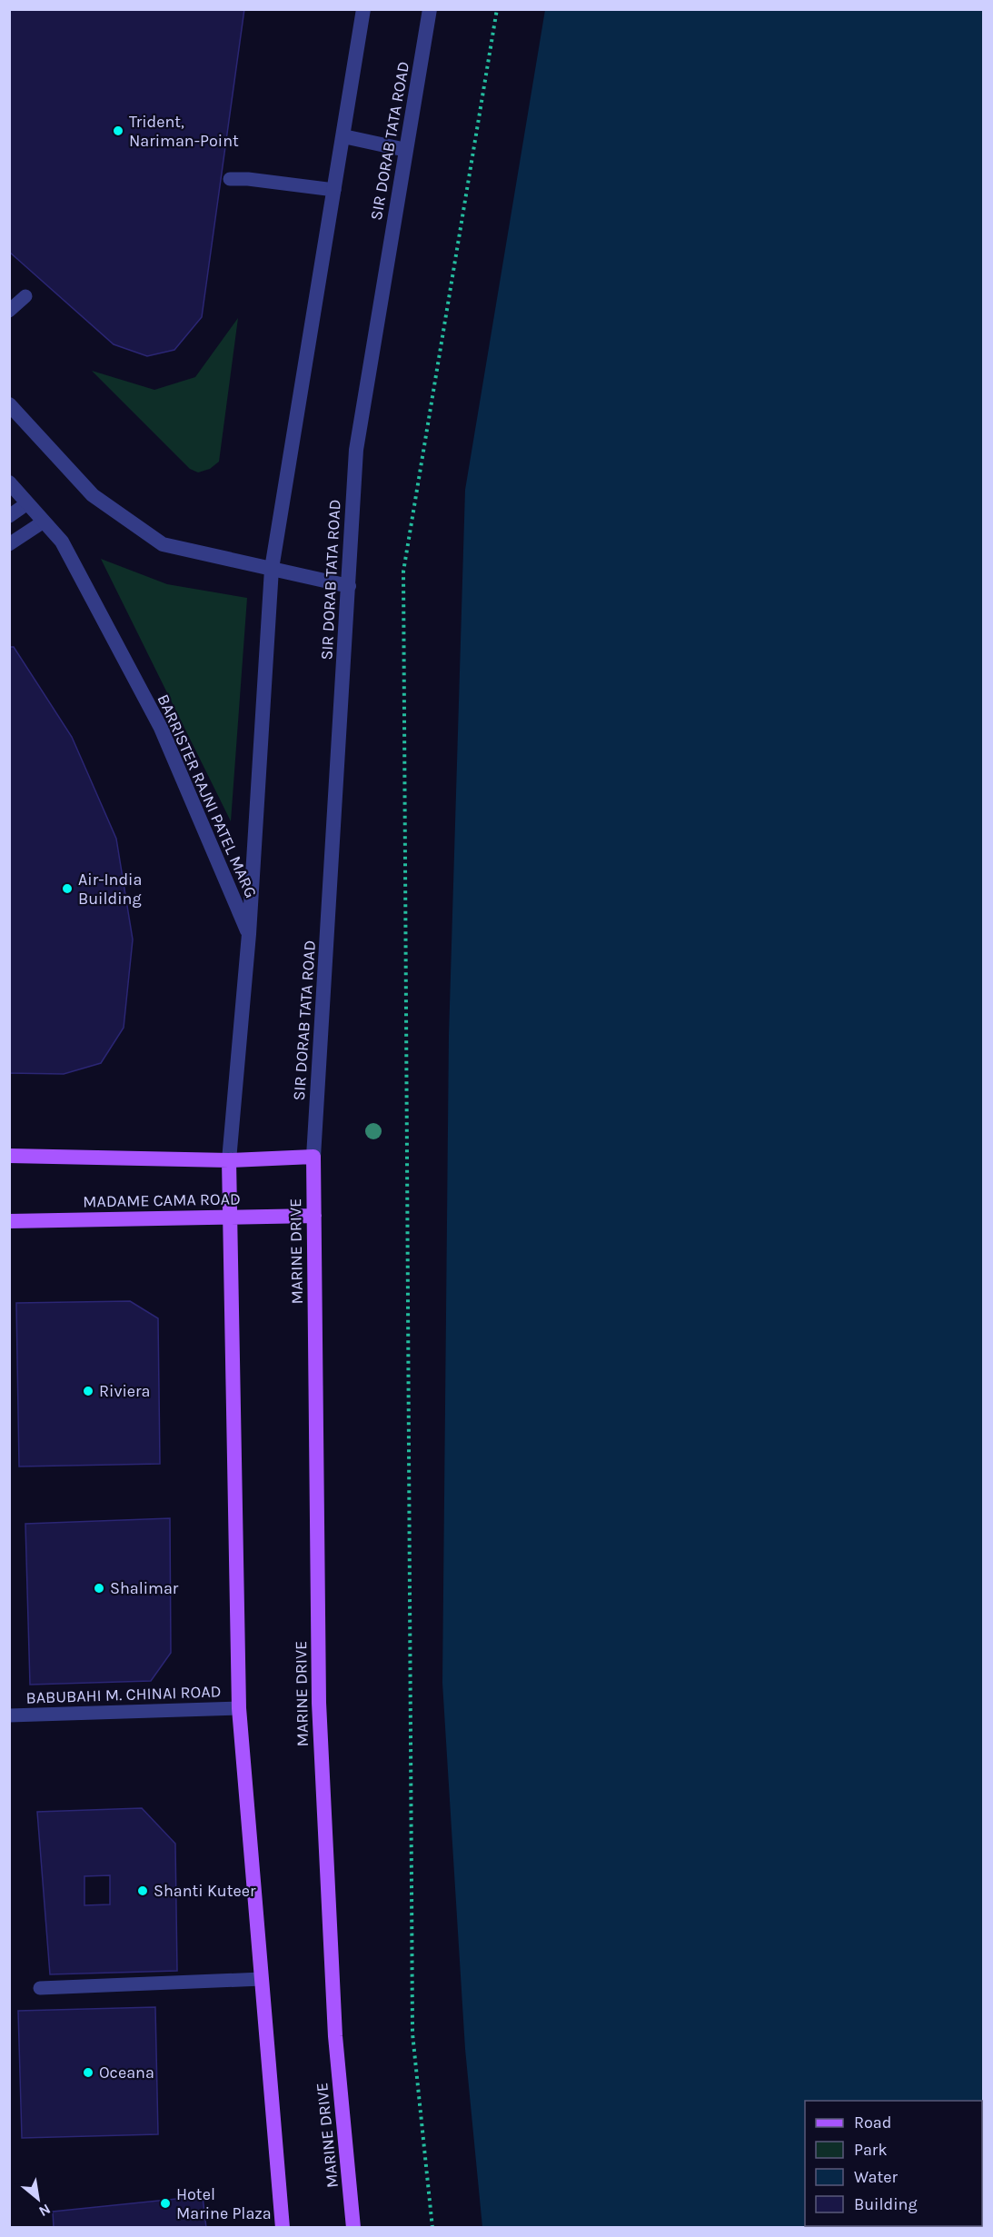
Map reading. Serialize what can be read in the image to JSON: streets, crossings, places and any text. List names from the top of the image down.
{
  "streets": {
    "main road": ["MADAME CAMA ROAD", "MARINE DRIVE"],
    "street": ["SIR DORAB TATA ROAD", "BARRISTER RAJNI PATEL MARG"],
    "lane": ["BABUBAHI M. CHINAI ROAD"]
  },
  "crossings": [
    ["SIR DORAB TATA ROAD", "MARINE DRIVE"],
    ["MADAME CAMA ROAD", "MARINE DRIVE"]
  ],
  "places": [
    "Trident, Nariman-Point",
    "Air-India Building",
    "Riviera",
    "Shalimar",
    "Shanti Kuteer",
    "Oceana",
    "Hotel Marine Plaza"
  ],
  "legend": [
    "Road",
    "Park",
    "Water",
    "Building"
  ],
  "north": "bottom right"
}
